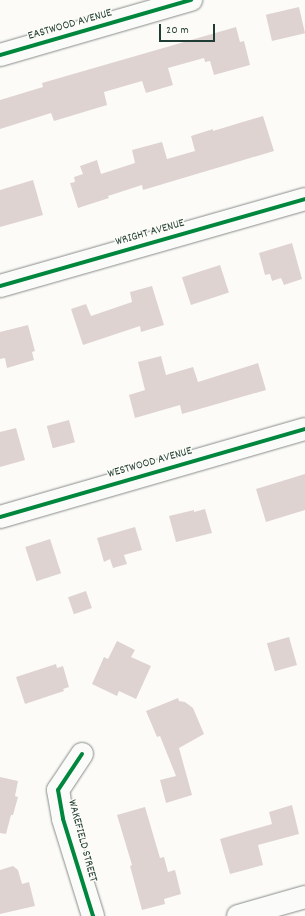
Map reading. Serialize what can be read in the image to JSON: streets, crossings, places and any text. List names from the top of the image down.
{
  "streets": {
    "street": [
      "EASTWOOD AVENUE",
      "WRIGHT AVENUE",
      "WESTWOOD AVENUE",
      "WAKEFIELD STREET"
    ]
  },
  "scale_bar": "20 m"
}
